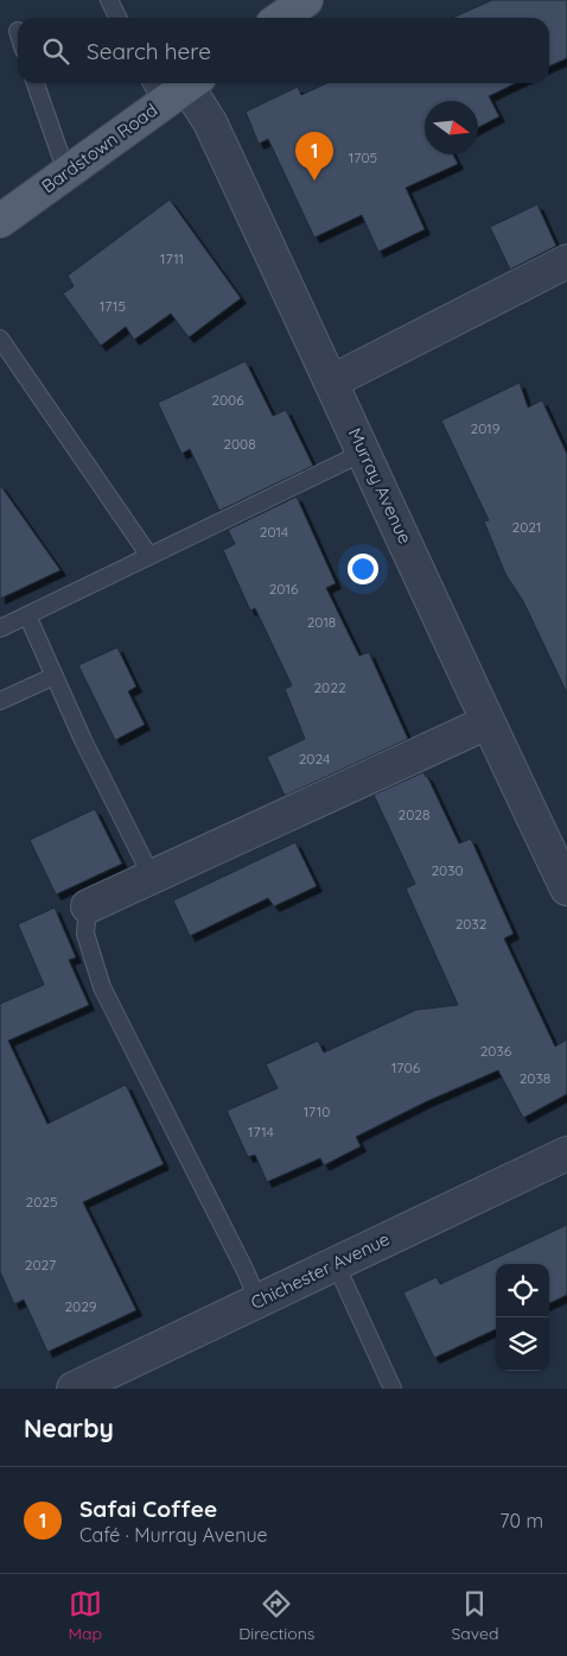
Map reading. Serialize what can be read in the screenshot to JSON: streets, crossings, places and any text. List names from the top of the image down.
{
  "streets": {
    "main road": ["Bardstown Road"],
    "street": ["Murray Avenue", "Chichester Avenue"]
  },
  "crossings": [
    ["Bardstown Road", "Murray Avenue"]
  ],
  "house_numbers": [
    "1705",
    "1711",
    "1715",
    "2006",
    "2019",
    "2008",
    "2021",
    "2014",
    "2016",
    "2018",
    "2022",
    "2024",
    "2028",
    "2030",
    "2032",
    "2036",
    "1706",
    "2038",
    "1710",
    "1714",
    "2025",
    "2027",
    "2029"
  ],
  "north": "right",
  "page": {
    "search": "Search here",
    "pins": "1",
    "heading": "Nearby",
    "list": [
      {
        "mark": "1",
        "name": "Safai Coffee",
        "note": "Café · Murray Avenue",
        "value": "70 m"
      }
    ],
    "nav": ["Map", "Directions", "Saved"]
  }
}
